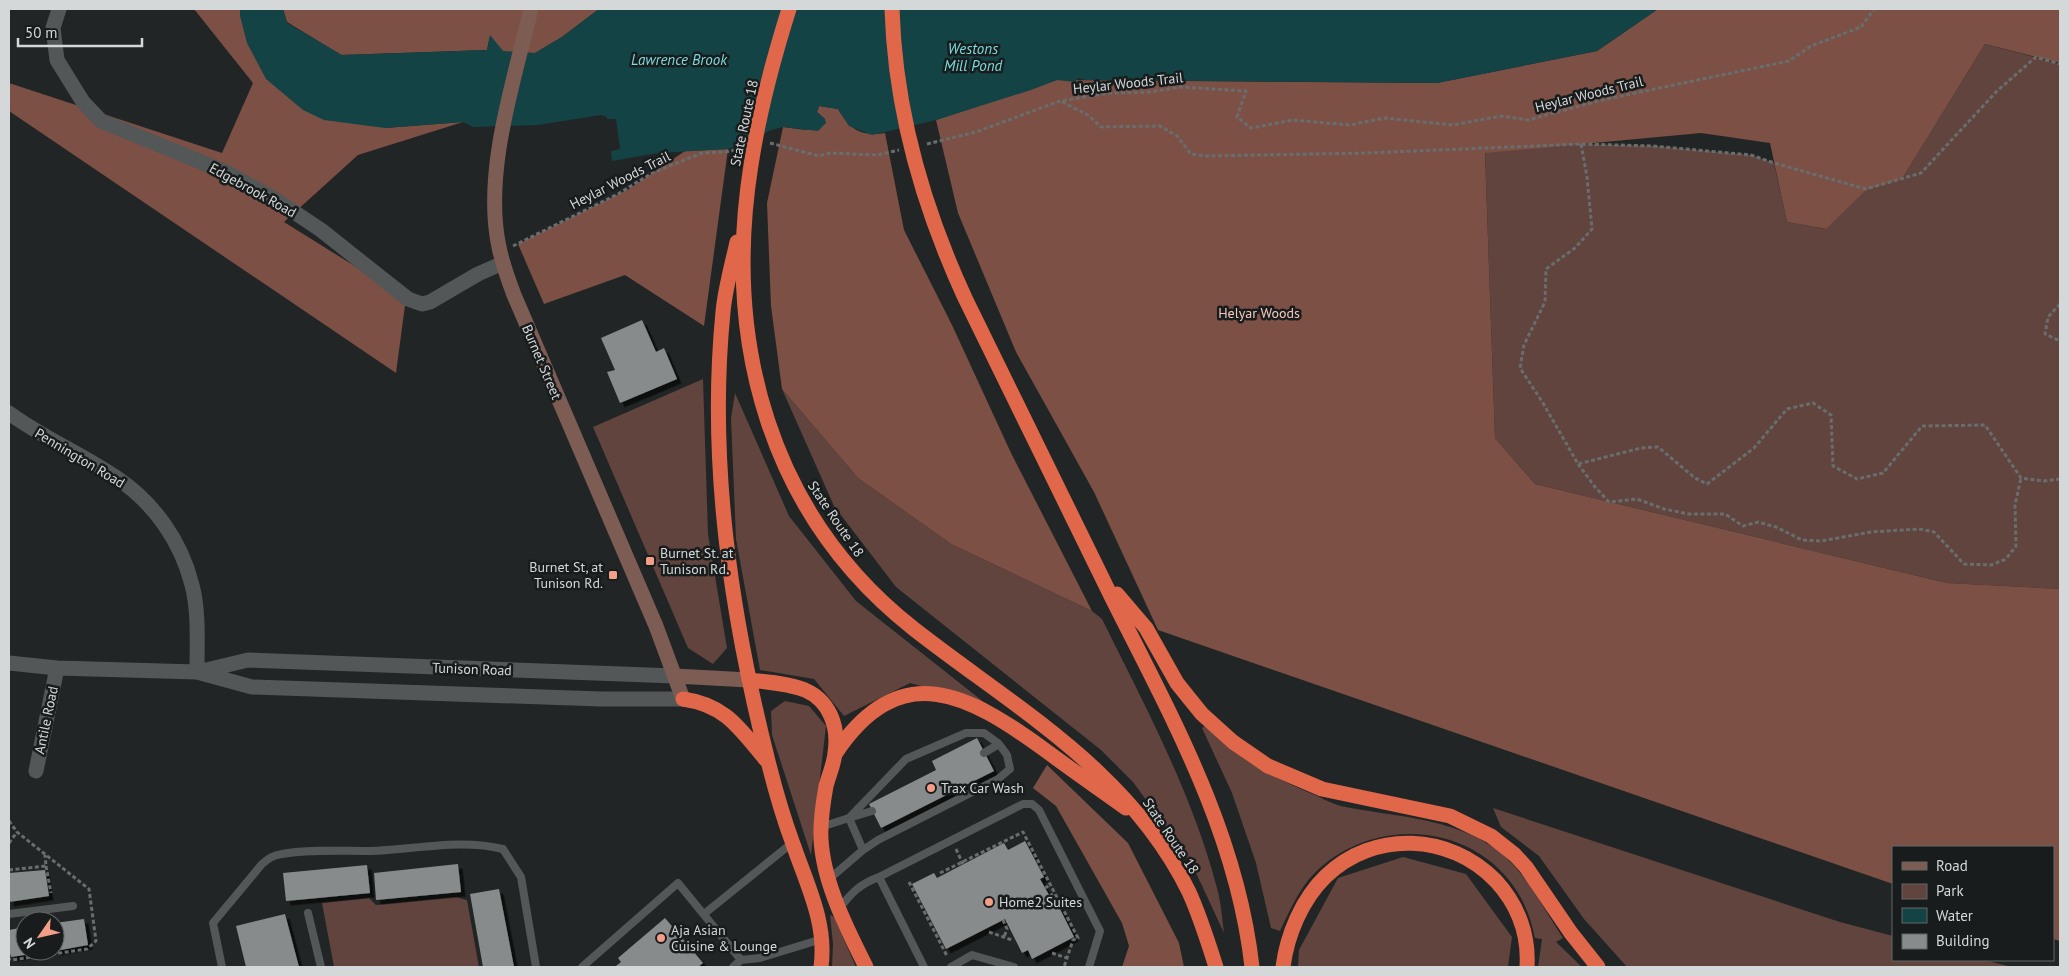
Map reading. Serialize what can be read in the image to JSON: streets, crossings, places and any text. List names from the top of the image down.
{
  "streets": {
    "highway": ["State Route 18"],
    "street": [
      "Edgebrook Road",
      "Burnet Street",
      "Pennington Road",
      "Tunison Road",
      "Antile Road"
    ],
    "path": ["Heylar Woods Trail"]
  },
  "crossings": [
    ["Heylar Woods Trail", "Burnet Street"],
    ["Edgebrook Road", "Burnet Street"],
    ["Burnet Street", "Tunison Road"],
    ["Pennington Road", "Tunison Road"],
    ["Tunison Road", "Antile Road"]
  ],
  "water": ["Westons Mill Pond", "Lawrence Brook"],
  "parks": ["Helyar Woods"],
  "places": {
    "transit": ["Burnet St. at Tunison Rd.", "Burnet St, at Tunison Rd."],
    "other": ["Trax Car Wash", "Home2 Suites", "Aja Asian Cuisine & Lounge"]
  },
  "legend": [
    "Road",
    "Park",
    "Water",
    "Building"
  ],
  "scale_bar": "50 m",
  "north": "bottom left"
}
